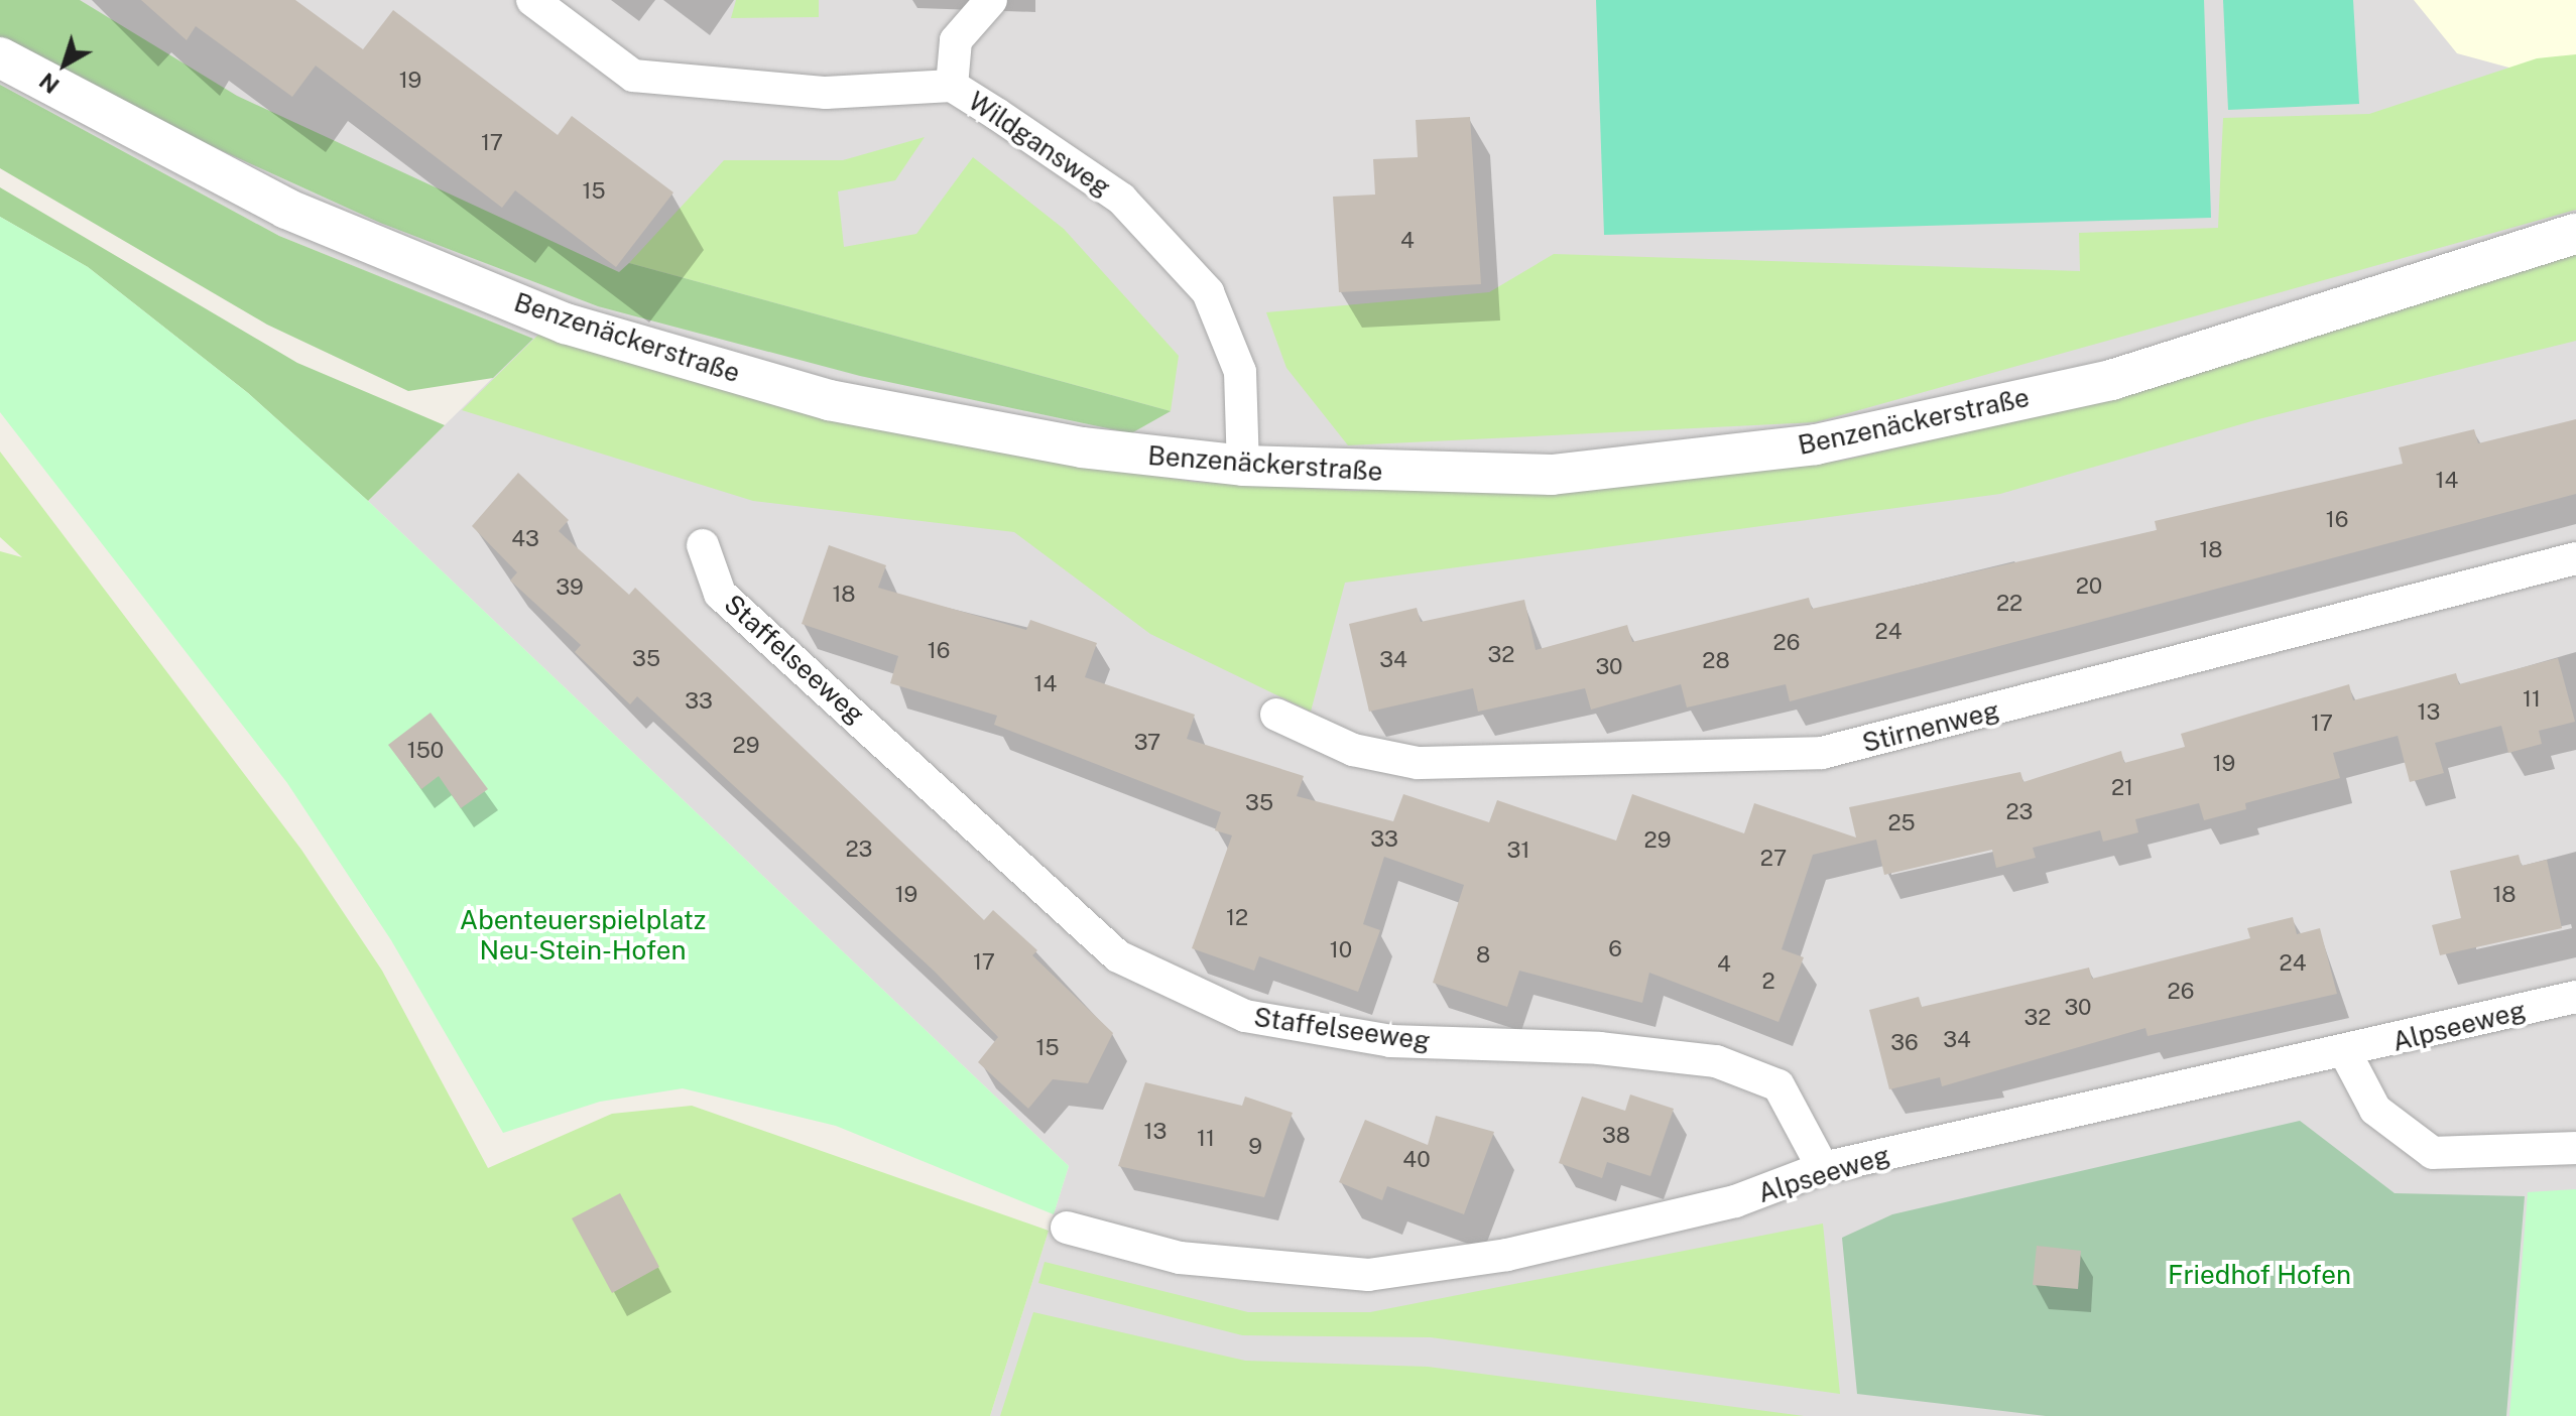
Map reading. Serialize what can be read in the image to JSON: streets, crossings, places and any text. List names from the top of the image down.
{
  "streets": {
    "street": [
      "Wildgansweg",
      "Benzenäckerstraße",
      "Staffelseeweg",
      "Stirnenweg",
      "Alpseeweg"
    ]
  },
  "crossings": [
    ["Wildgansweg", "Benzenäckerstraße"],
    ["Staffelseeweg", "Alpseeweg"]
  ],
  "parks": ["Abenteuerspielplatz Neu-Stein-Hofen", "Friedhof Hofen"],
  "house_numbers": [
    "19",
    "17",
    "15",
    "4",
    "14",
    "16",
    "43",
    "18",
    "20",
    "39",
    "18",
    "22",
    "24",
    "26",
    "16",
    "32",
    "35",
    "34",
    "28",
    "30",
    "14",
    "11",
    "33",
    "13",
    "17",
    "37",
    "29",
    "150",
    "19",
    "21",
    "35",
    "23",
    "25",
    "33",
    "29",
    "23",
    "31",
    "27",
    "19",
    "18",
    "12",
    "6",
    "10",
    "8",
    "17",
    "24",
    "4",
    "2",
    "26",
    "30",
    "32",
    "34",
    "36",
    "15",
    "13",
    "38",
    "11",
    "9",
    "40"
  ],
  "north": "bottom left"
}
